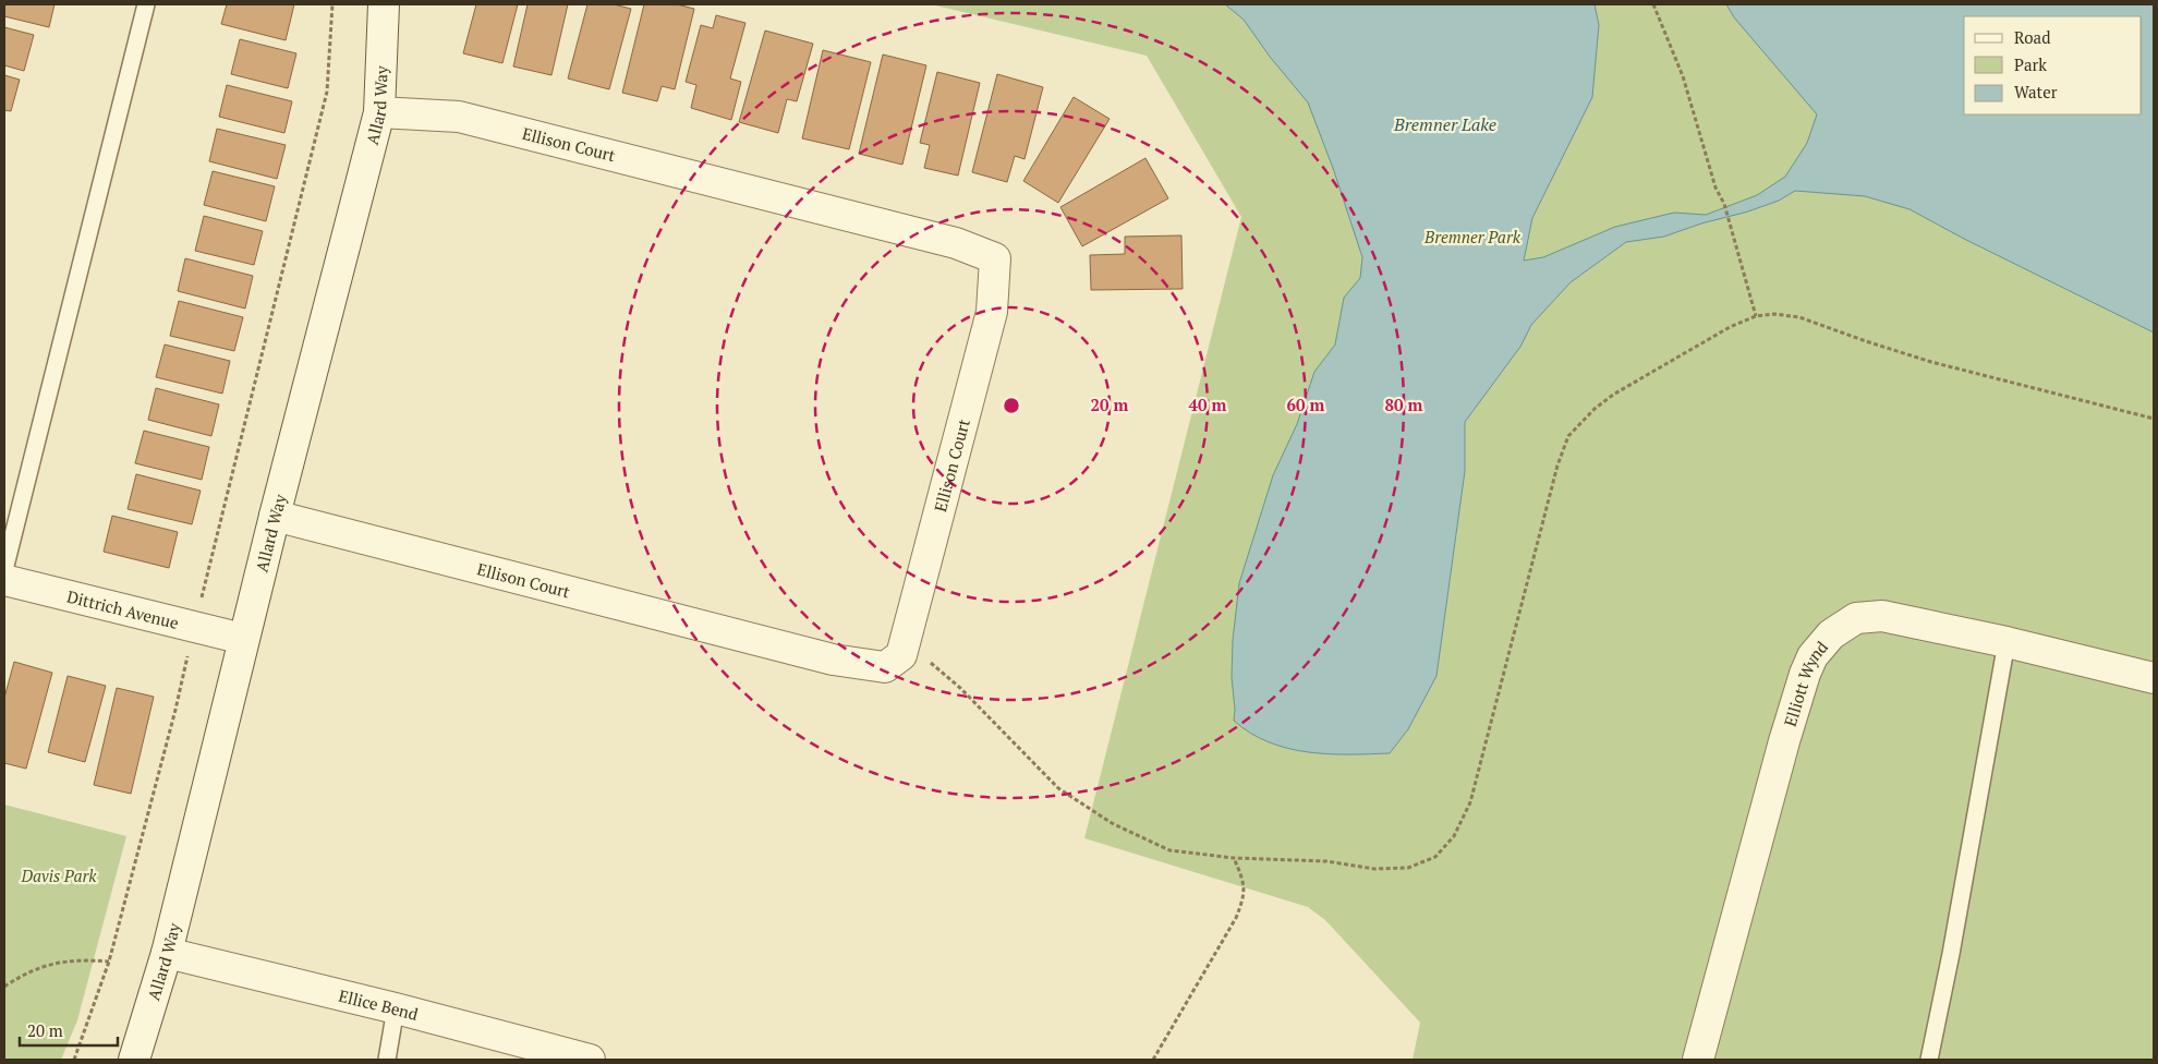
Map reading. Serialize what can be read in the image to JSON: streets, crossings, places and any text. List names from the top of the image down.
{
  "streets": {
    "street": [
      "Allard Way",
      "Ellison Court",
      "Dittrich Avenue",
      "Elliott Wynd",
      "Ellice Bend"
    ]
  },
  "crossings": [
    ["Allard Way", "Ellison Court"],
    ["Allard Way", "Dittrich Avenue"],
    ["Allard Way", "Ellice Bend"]
  ],
  "water": ["Bremner Lake"],
  "parks": ["Bremner Park", "Davis Park"],
  "legend": ["Road", "Park", "Water"],
  "scale_bar": "20 m",
  "rings": [
    "20 m",
    "40 m",
    "60 m",
    "80 m"
  ]
}
